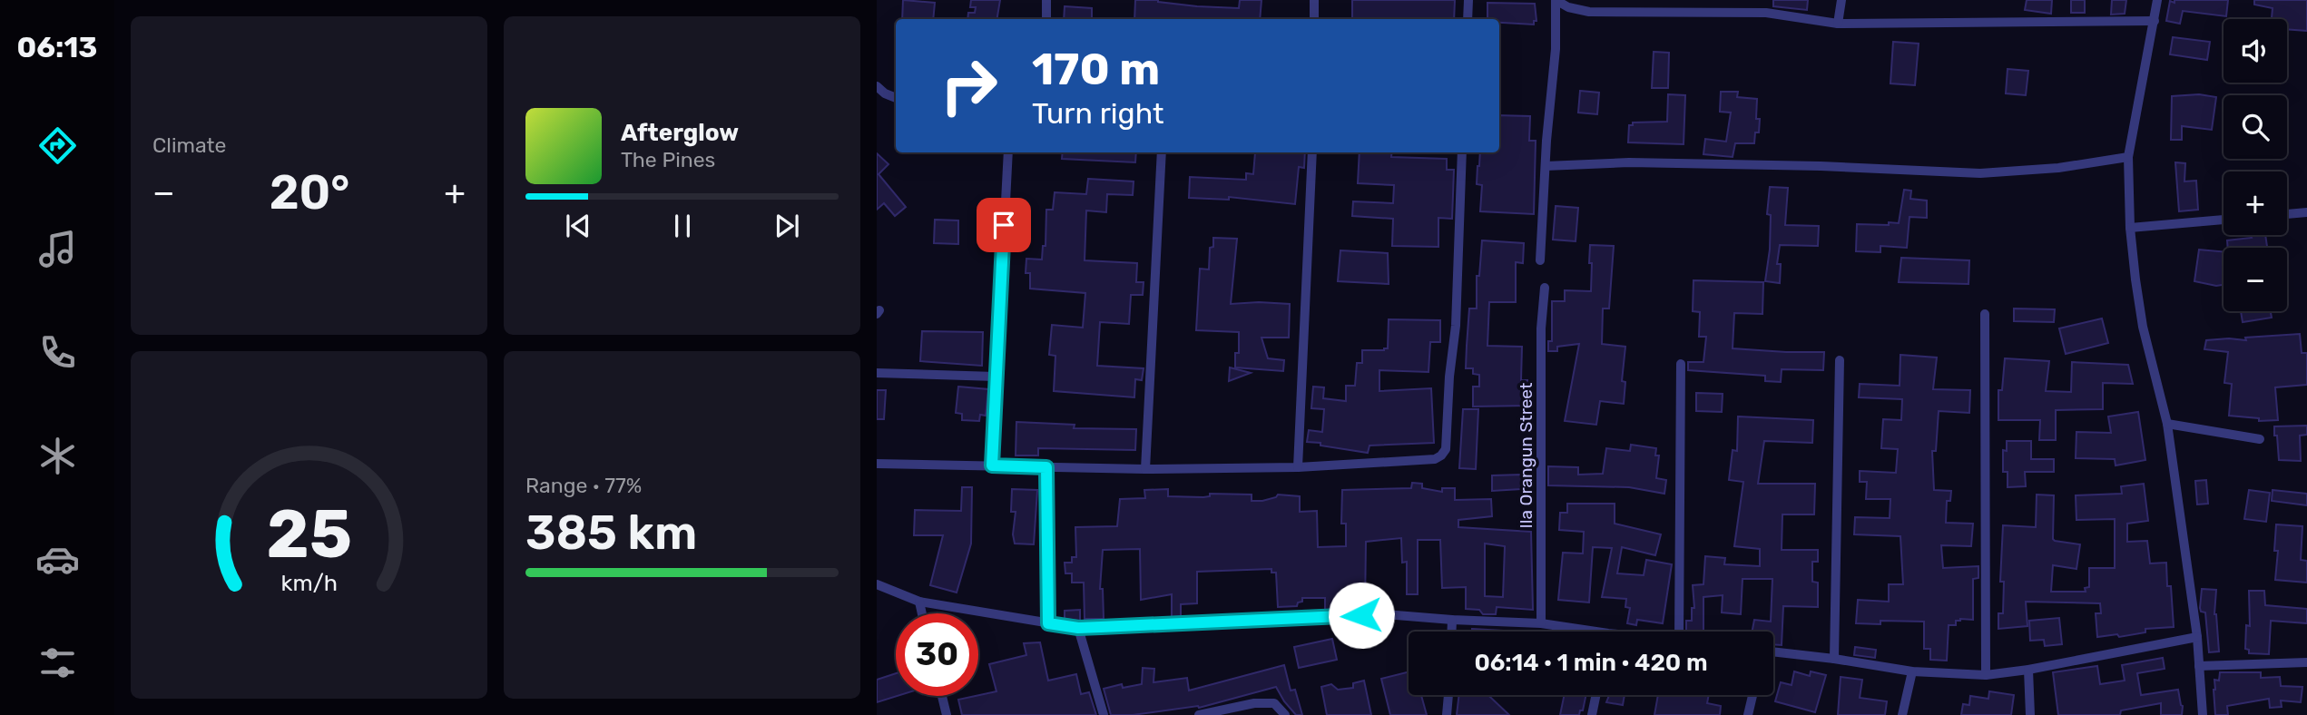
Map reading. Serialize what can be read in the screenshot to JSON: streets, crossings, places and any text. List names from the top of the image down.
{
  "streets": {
    "street": ["Ila Orangun Street"]
  },
  "page": {
    "tabs": "06:13",
    "tile": [
      "Climate",
      ["Range · 77%", "385 km"]
    ],
    "map_buttons": ["+", "−"],
    "turn": ["170 m", "Turn right"],
    "song": ["Afterglow", "The Pines"],
    "heat": ["−", "20°", "+"],
    "limit": "30",
    "trip": "06:14 · 1 min · 420 m",
    "gauge": ["25", "km/h"]
  }
}
